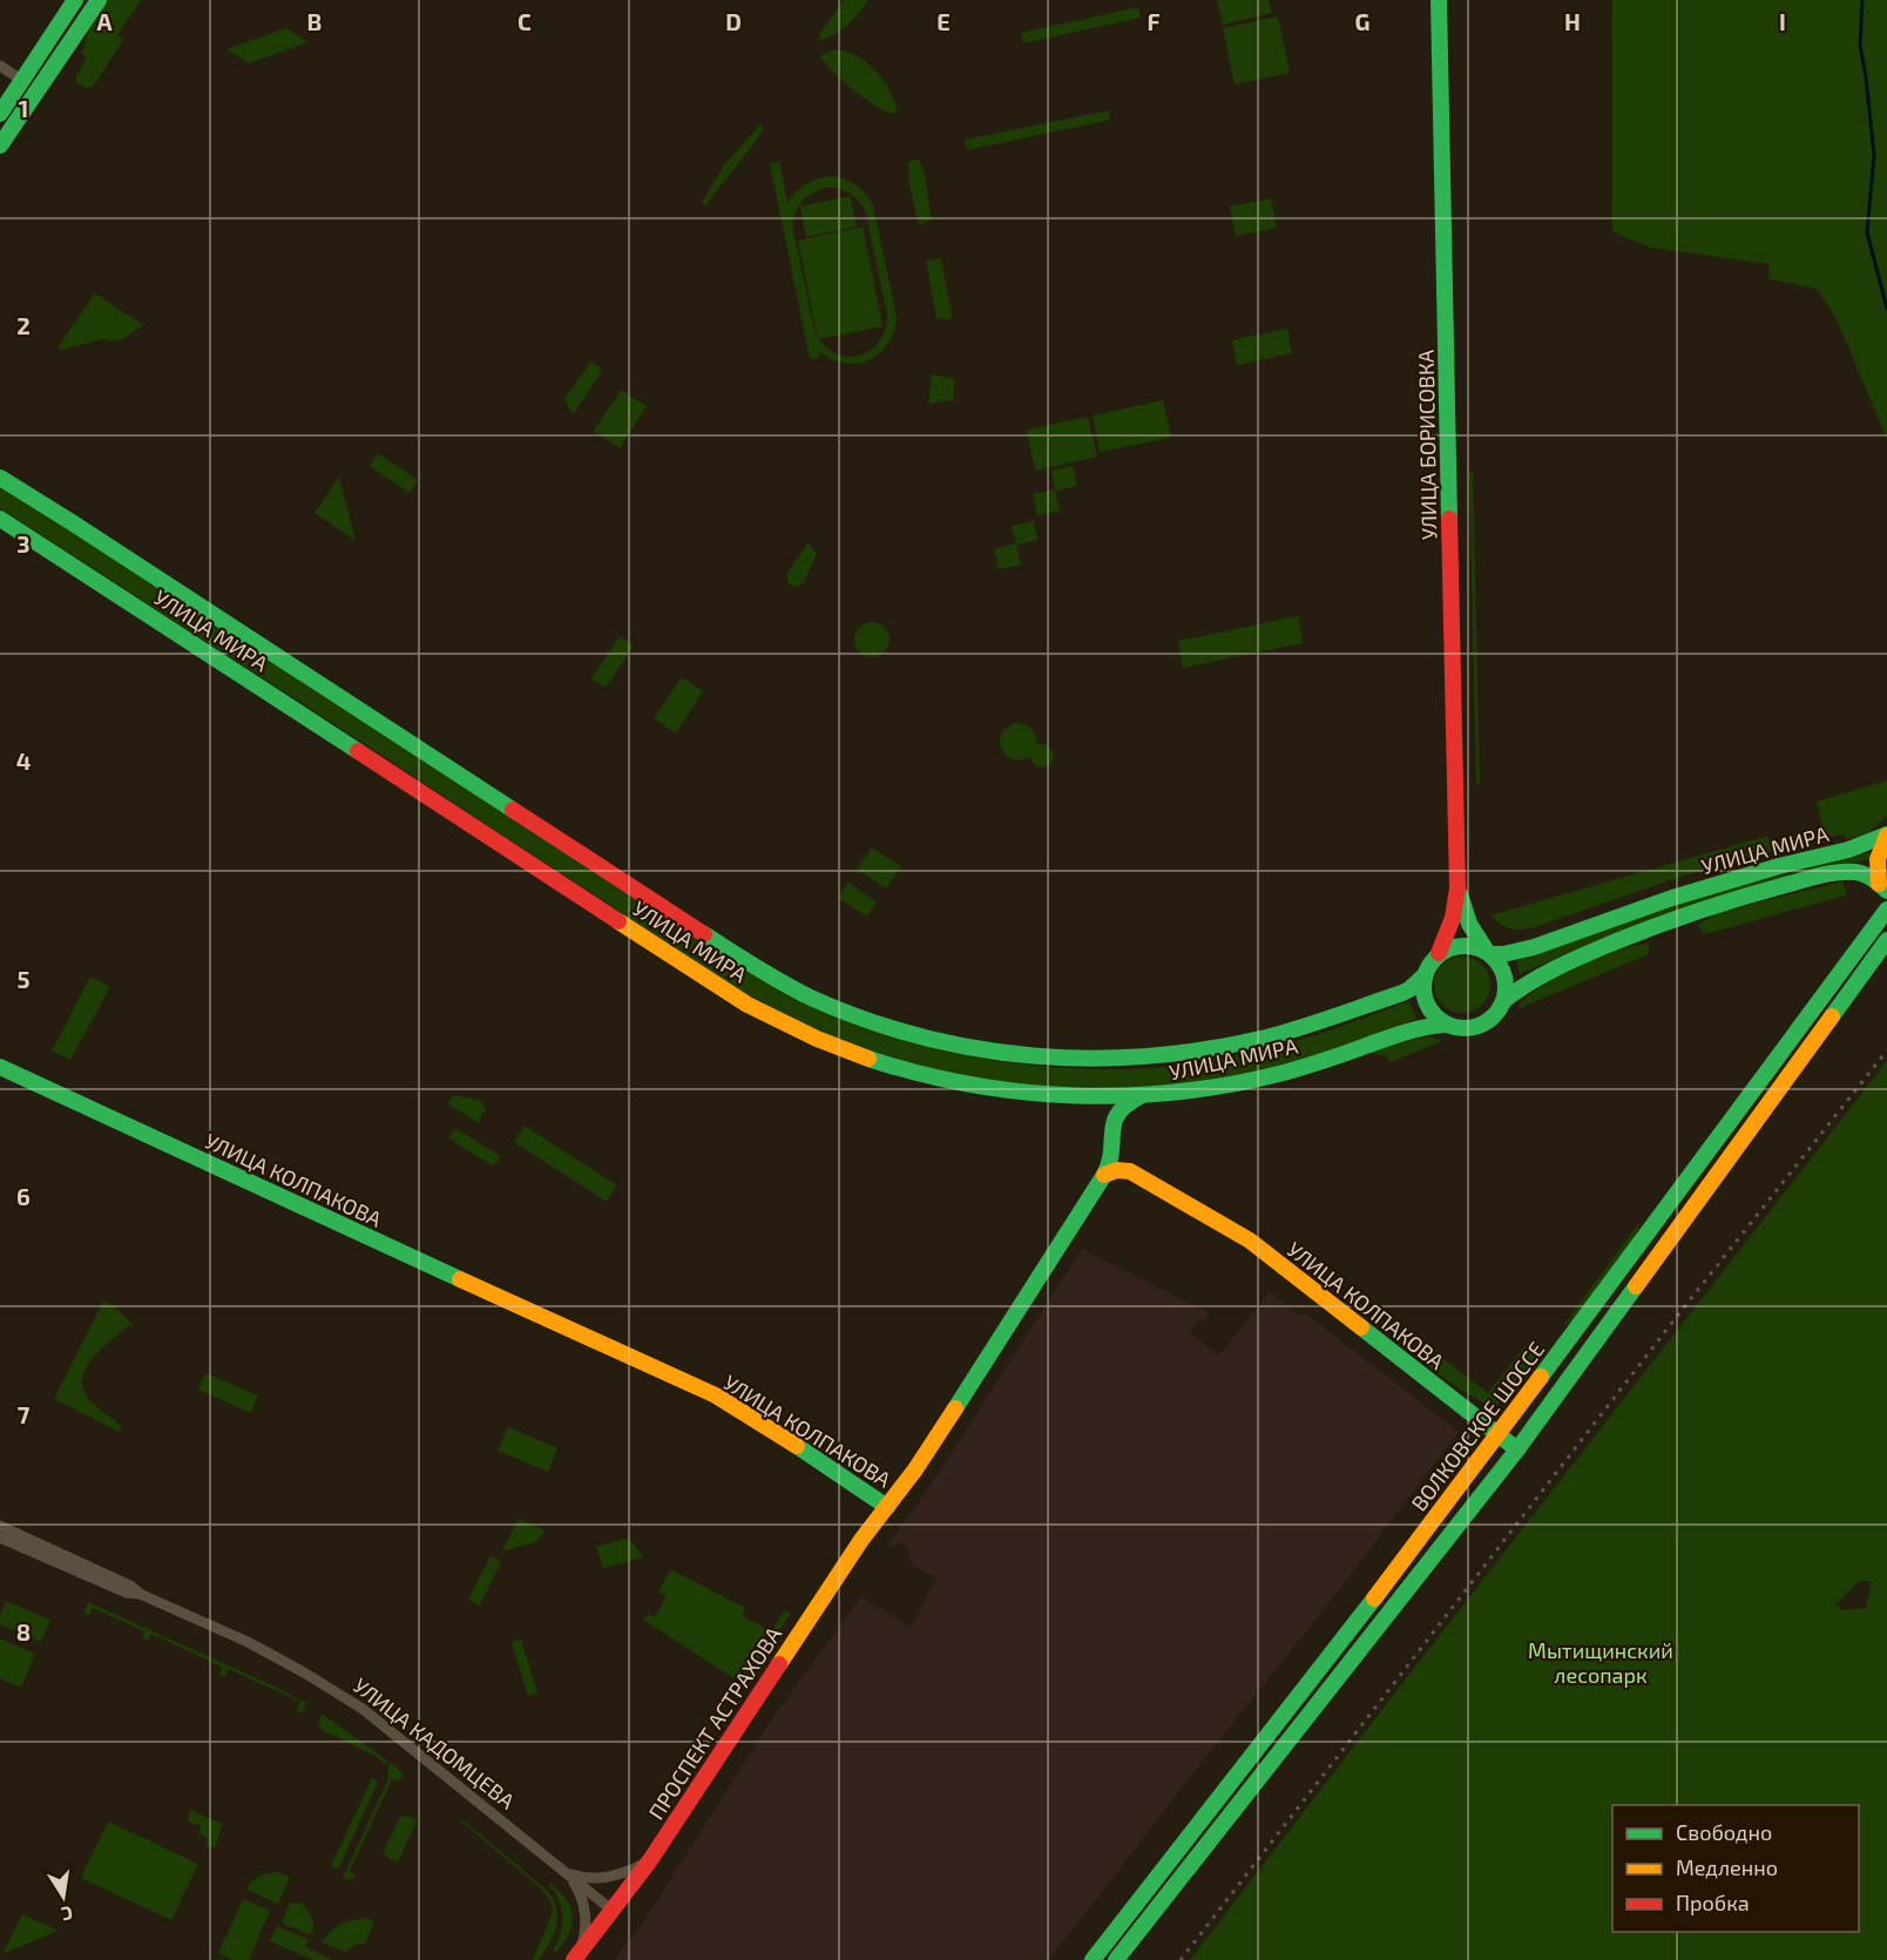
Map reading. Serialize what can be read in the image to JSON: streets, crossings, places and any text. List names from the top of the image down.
{
  "streets": {
    "main road": [
      "УЛИЦА БОРИСОВКА",
      "УЛИЦА МИРА",
      "УЛИЦА КОЛПАКОВА",
      "ВОЛКОВСКОЕ ШОССЕ",
      "ПРОСПЕКТ АСТРАХОВА"
    ],
    "street": ["УЛИЦА КАДОМЦЕВА"]
  },
  "crossings": [
    ["УЛИЦА БОРИСОВКА", "УЛИЦА МИРА"],
    ["УЛИЦА КОЛПАКОВА", "ВОЛКОВСКОЕ ШОССЕ"],
    ["УЛИЦА КОЛПАКОВА", "ПРОСПЕКТ АСТРАХОВА"],
    ["ПРОСПЕКТ АСТРАХОВА", "УЛИЦА КАДОМЦЕВА"]
  ],
  "parks": ["Мытищинский лесопарк"],
  "legend": ["Свободно", "Медленно", "Пробка"],
  "north": "bottom",
  "grid": {
    "columns": [
      "A",
      "B",
      "C",
      "D",
      "E",
      "F",
      "G",
      "H",
      "I"
    ],
    "rows": [
      "1",
      "2",
      "3",
      "4",
      "5",
      "6",
      "7",
      "8"
    ]
  }
}
